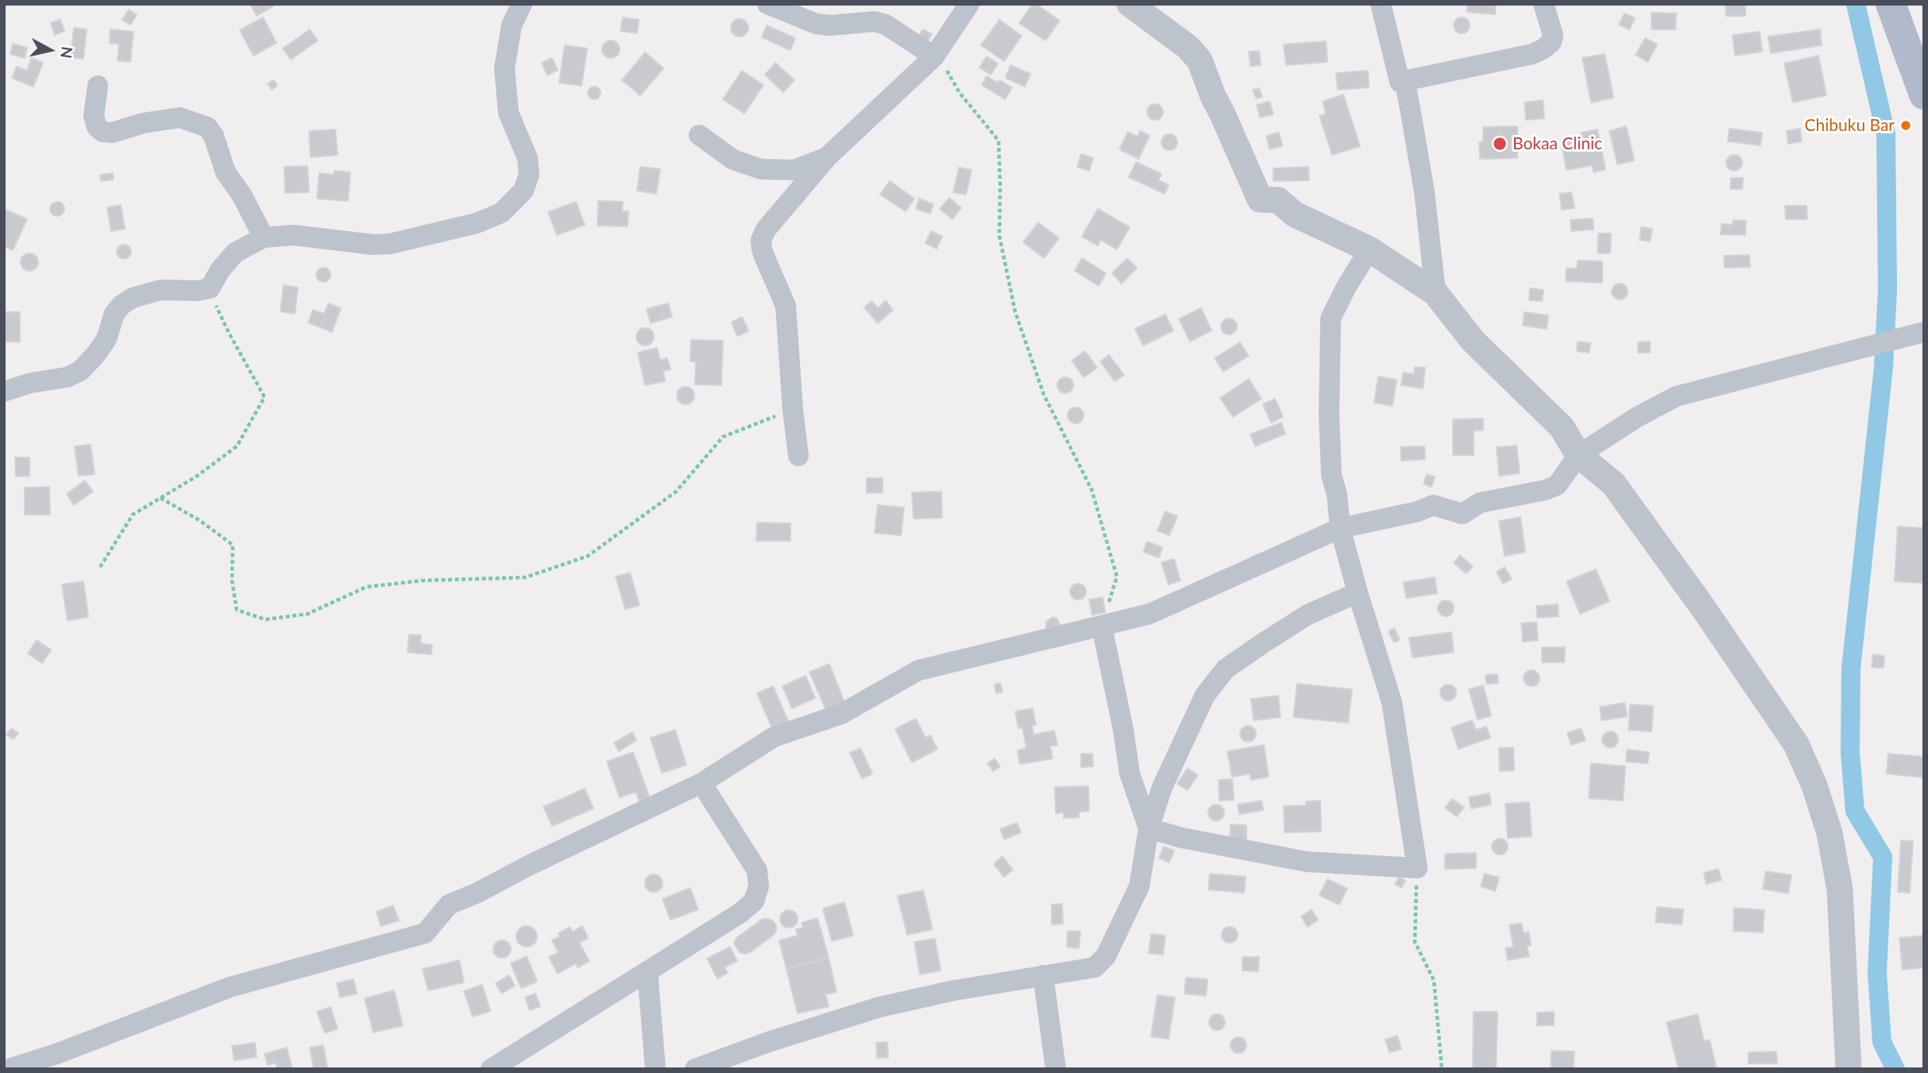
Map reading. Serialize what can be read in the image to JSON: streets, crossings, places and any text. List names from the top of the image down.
{
  "places": ["Chibuku Bar", "Bokaa Clinic"],
  "north": "right"
}
